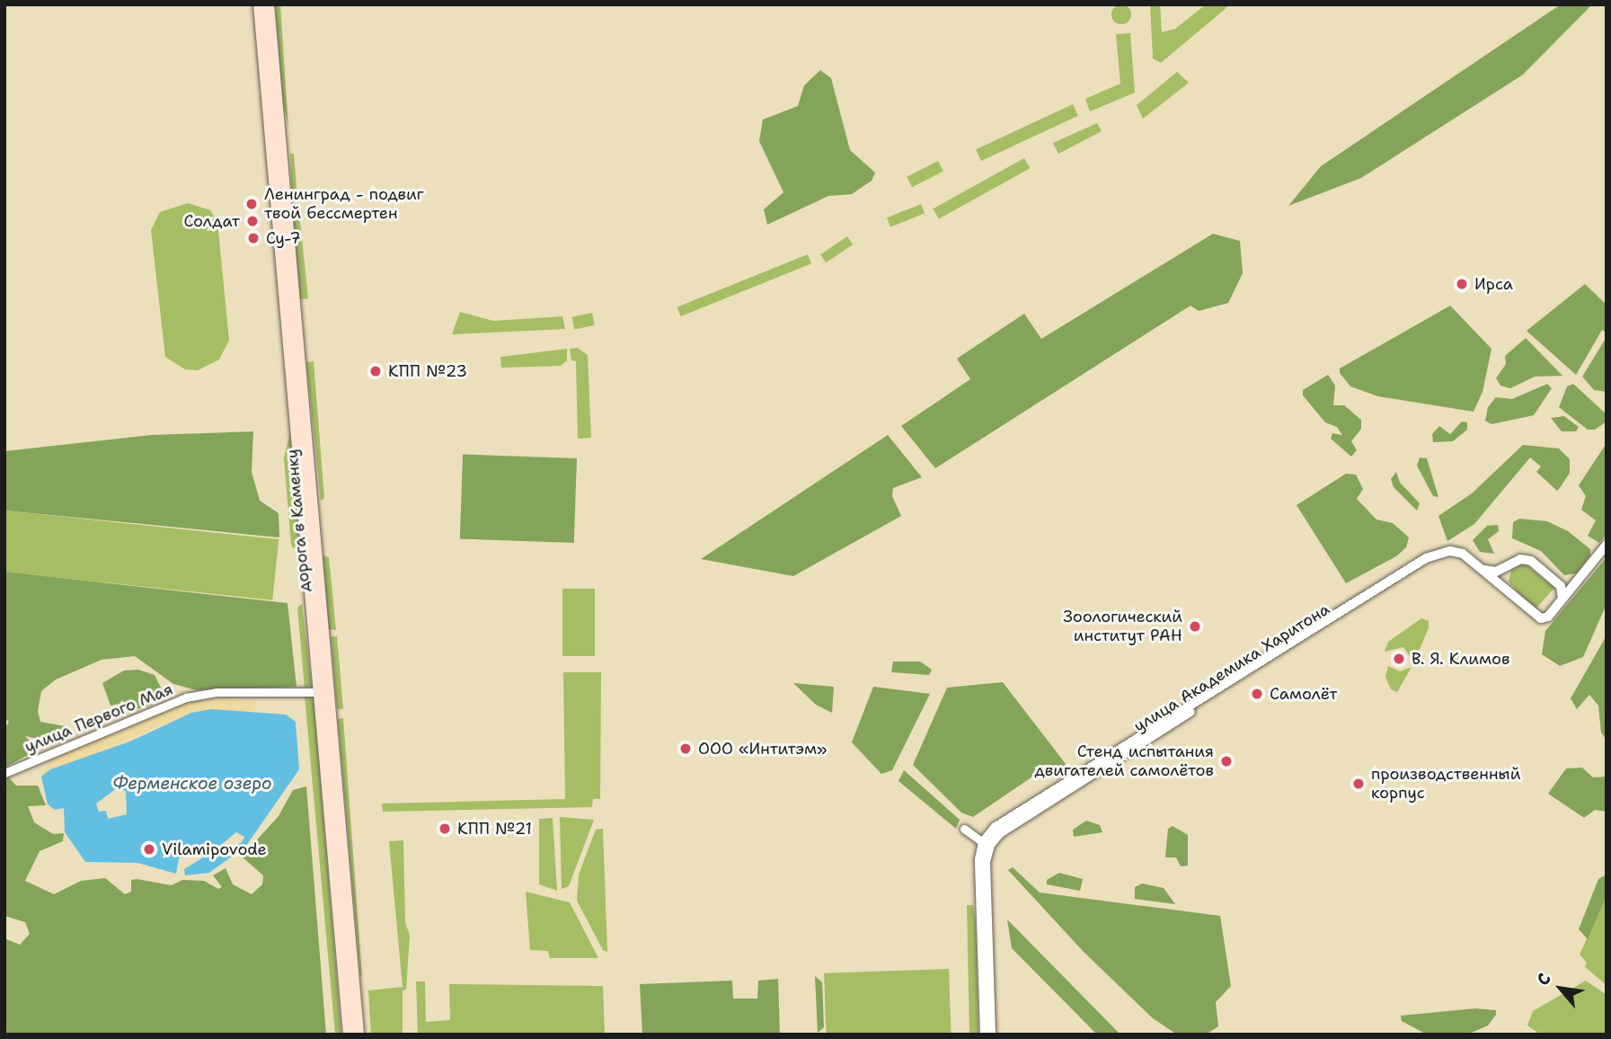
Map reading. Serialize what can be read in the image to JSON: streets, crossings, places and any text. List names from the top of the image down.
{
  "streets": {
    "main road": ["дорога в Каменку"],
    "street": ["улица Академика Харитона", "улица Первого Мая"]
  },
  "crossings": [
    ["дорога в Каменку", "улица Первого Мая"]
  ],
  "water": ["Ферменское озеро"],
  "places": [
    "Ленинград - подвиг твой бессмертен",
    "Солдат",
    "Су-7",
    "Ирса",
    "КПП №23",
    "Зоологический институт РАН",
    "В. Я. Климов",
    "Самолёт",
    "ООО «Интитэм»",
    "Стенд испытания двигателей самолётов",
    "производственный корпус",
    "КПП №21",
    "Vilamipovode"
  ],
  "north": "top left"
}
